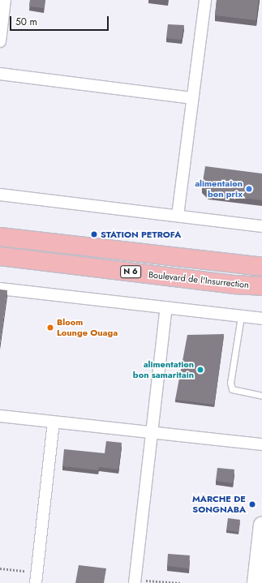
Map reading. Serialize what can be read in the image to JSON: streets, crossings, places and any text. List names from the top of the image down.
{
  "streets": {
    "main road": ["N 6", "Boulevard de l'Insurrection"]
  },
  "places": [
    "alimentaion bon prix",
    "STATION PETROFA",
    "Bloom Lounge Ouaga",
    "alimentation bon samaritain",
    "MARCHE DE SONGNABA"
  ],
  "scale_bar": "50 m"
}
